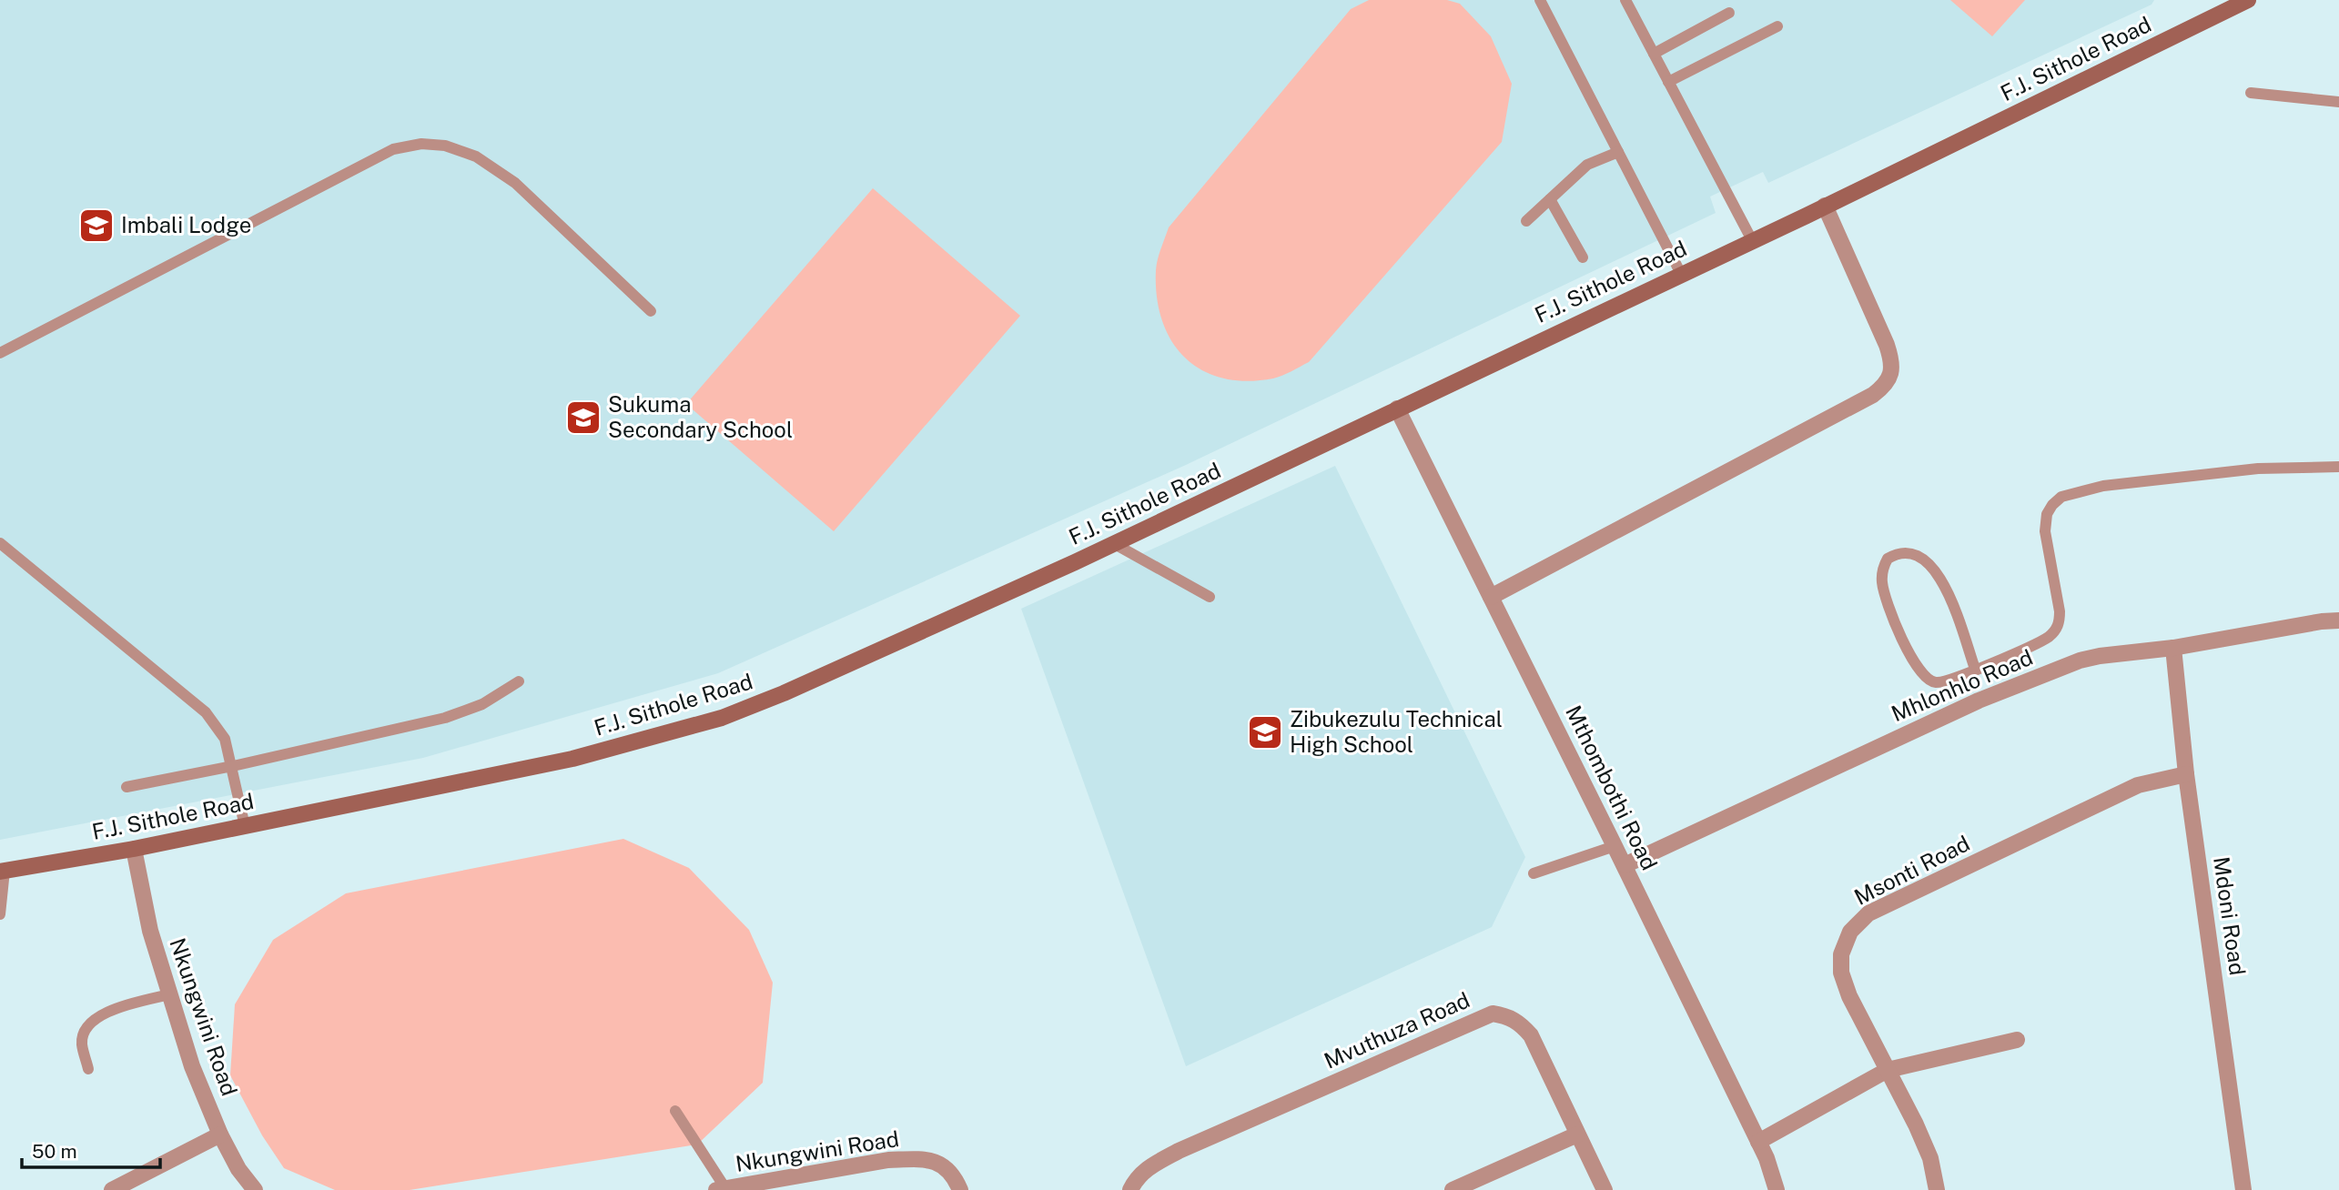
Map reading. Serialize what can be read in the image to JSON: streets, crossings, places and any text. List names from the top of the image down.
{
  "streets": {
    "street": [
      "F.J. Sithole Road",
      "Mhlonhlo Road",
      "Mthombothi Road",
      "Msonti Road",
      "Mdoni Road",
      "Nkungwini Road",
      "Mvuthuza Road"
    ]
  },
  "crossings": [
    ["F.J. Sithole Road", "Mthombothi Road"],
    ["F.J. Sithole Road", "Nkungwini Road"],
    ["Mhlonhlo Road", "Mthombothi Road"],
    ["Mhlonhlo Road", "Mdoni Road"],
    ["Msonti Road", "Mdoni Road"]
  ],
  "places": {
    "school or university": ["Imbali Lodge", "Sukuma Secondary School", "Zibukezulu Technical High School"]
  },
  "scale_bar": "50 m"
}
